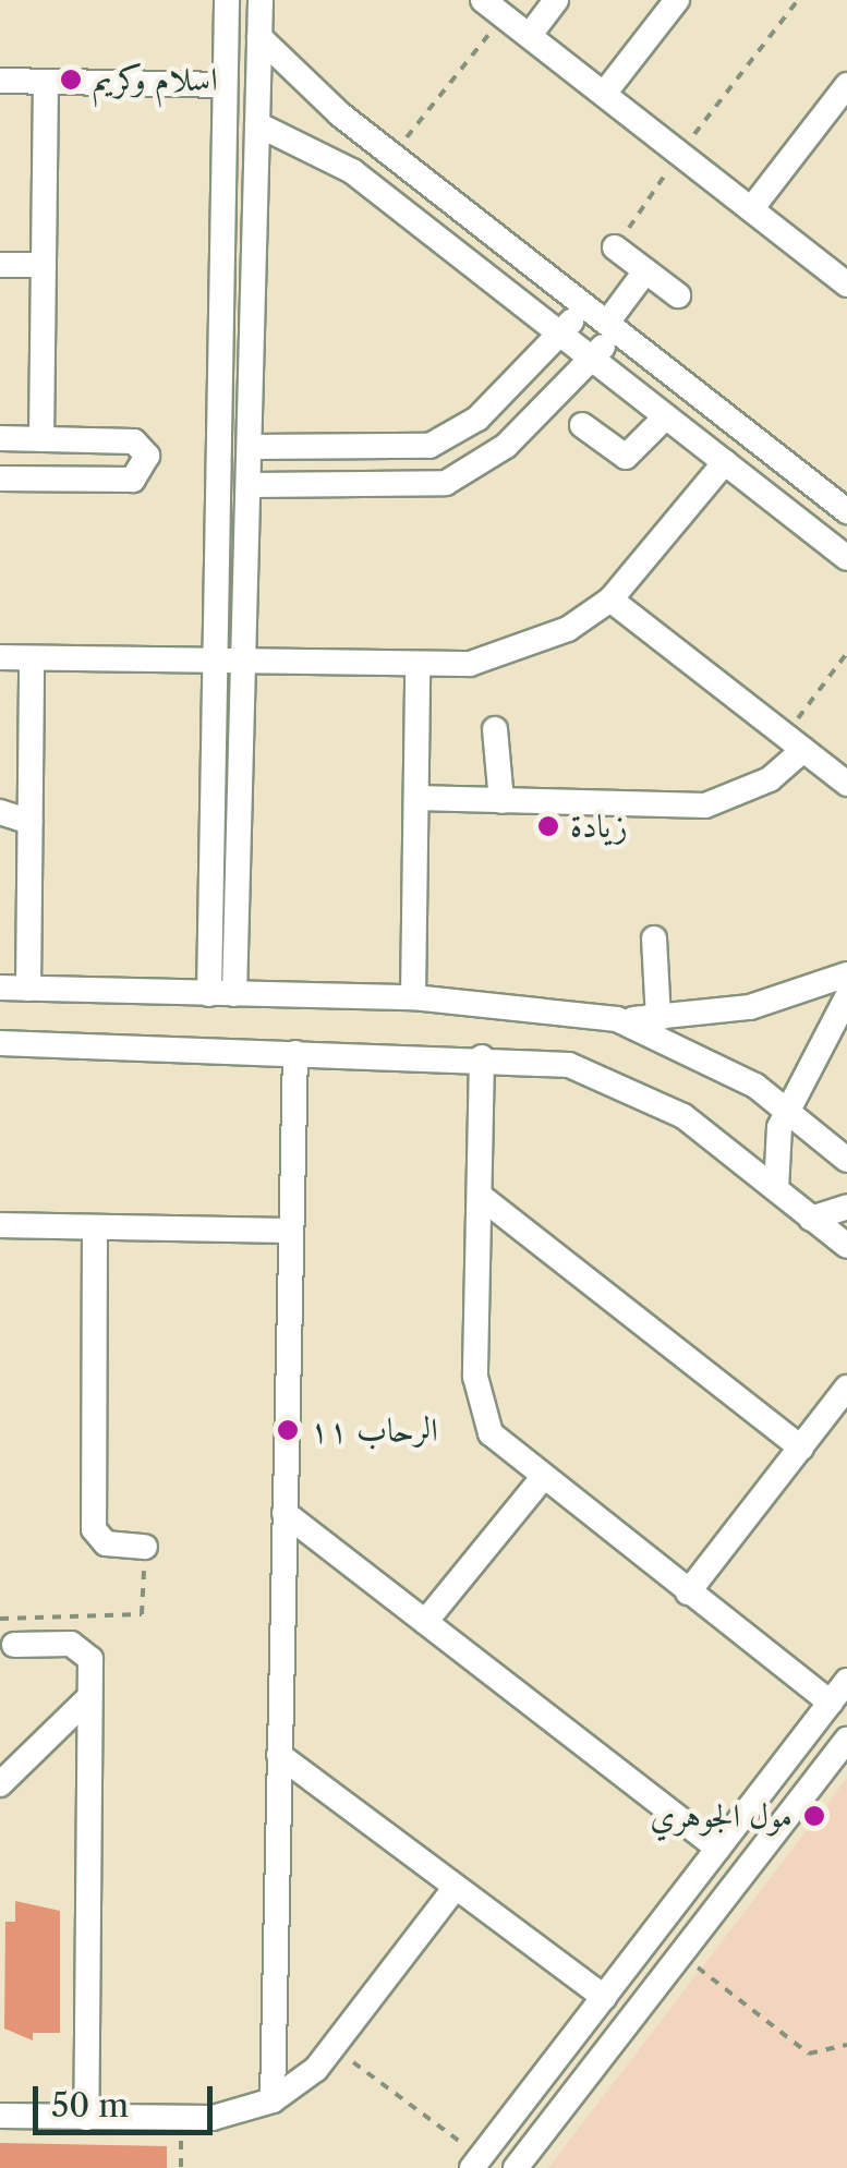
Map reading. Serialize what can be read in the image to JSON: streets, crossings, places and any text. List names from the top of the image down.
{
  "places": [
    "اسلام وكريم",
    "زيادة",
    "الرحاب ١١",
    "مول الجوهري"
  ],
  "scale_bar": "50 m"
}
